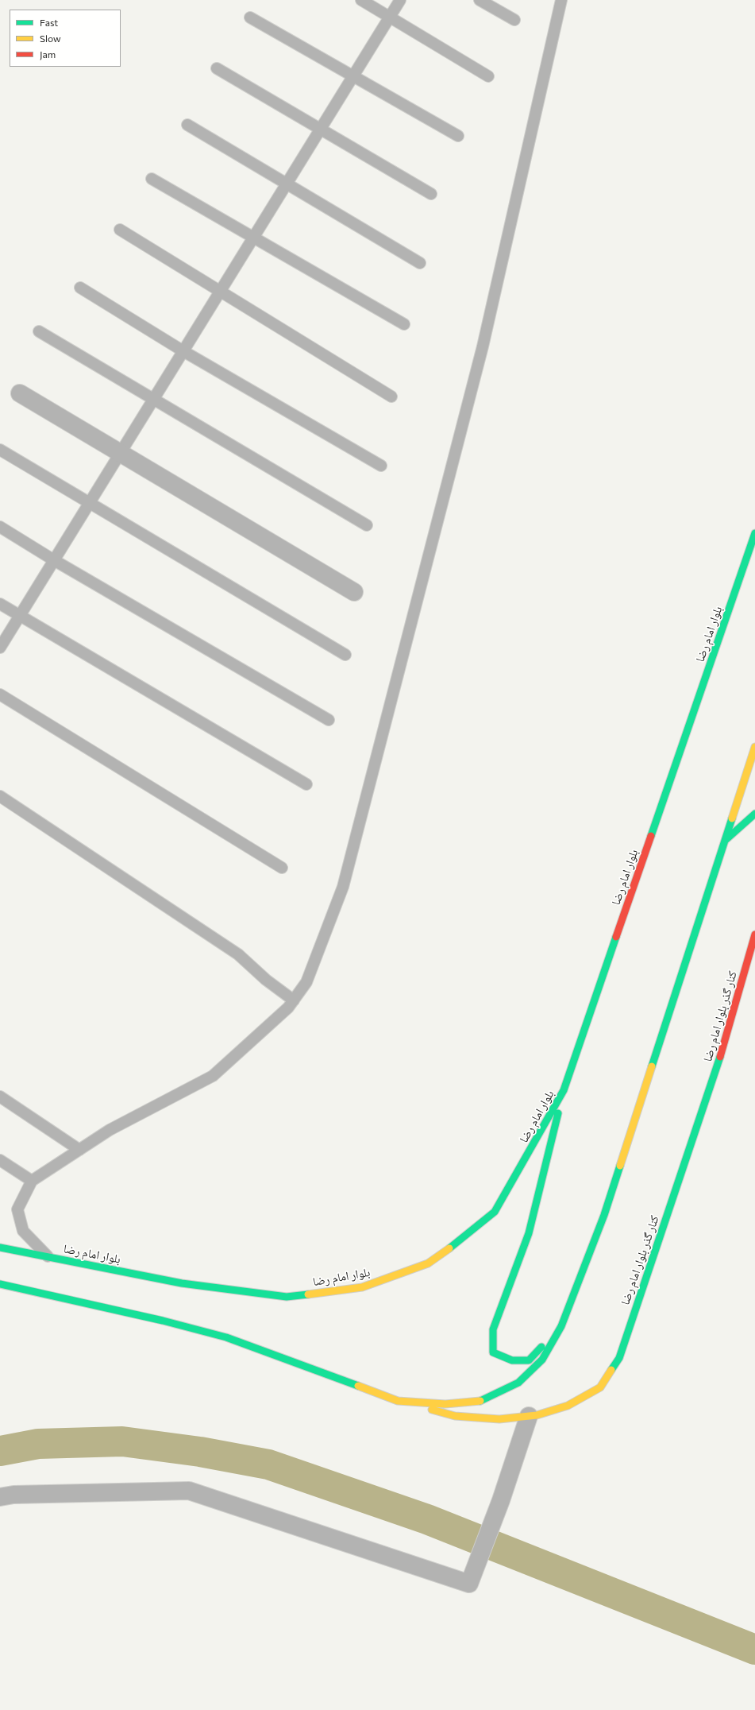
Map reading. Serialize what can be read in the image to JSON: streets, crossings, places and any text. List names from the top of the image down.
{
  "streets": {
    "street": ["بلوار امام رضا", "کنار گذر بلوار امام رضا"]
  },
  "legend": ["Fast", "Slow", "Jam"]
}
